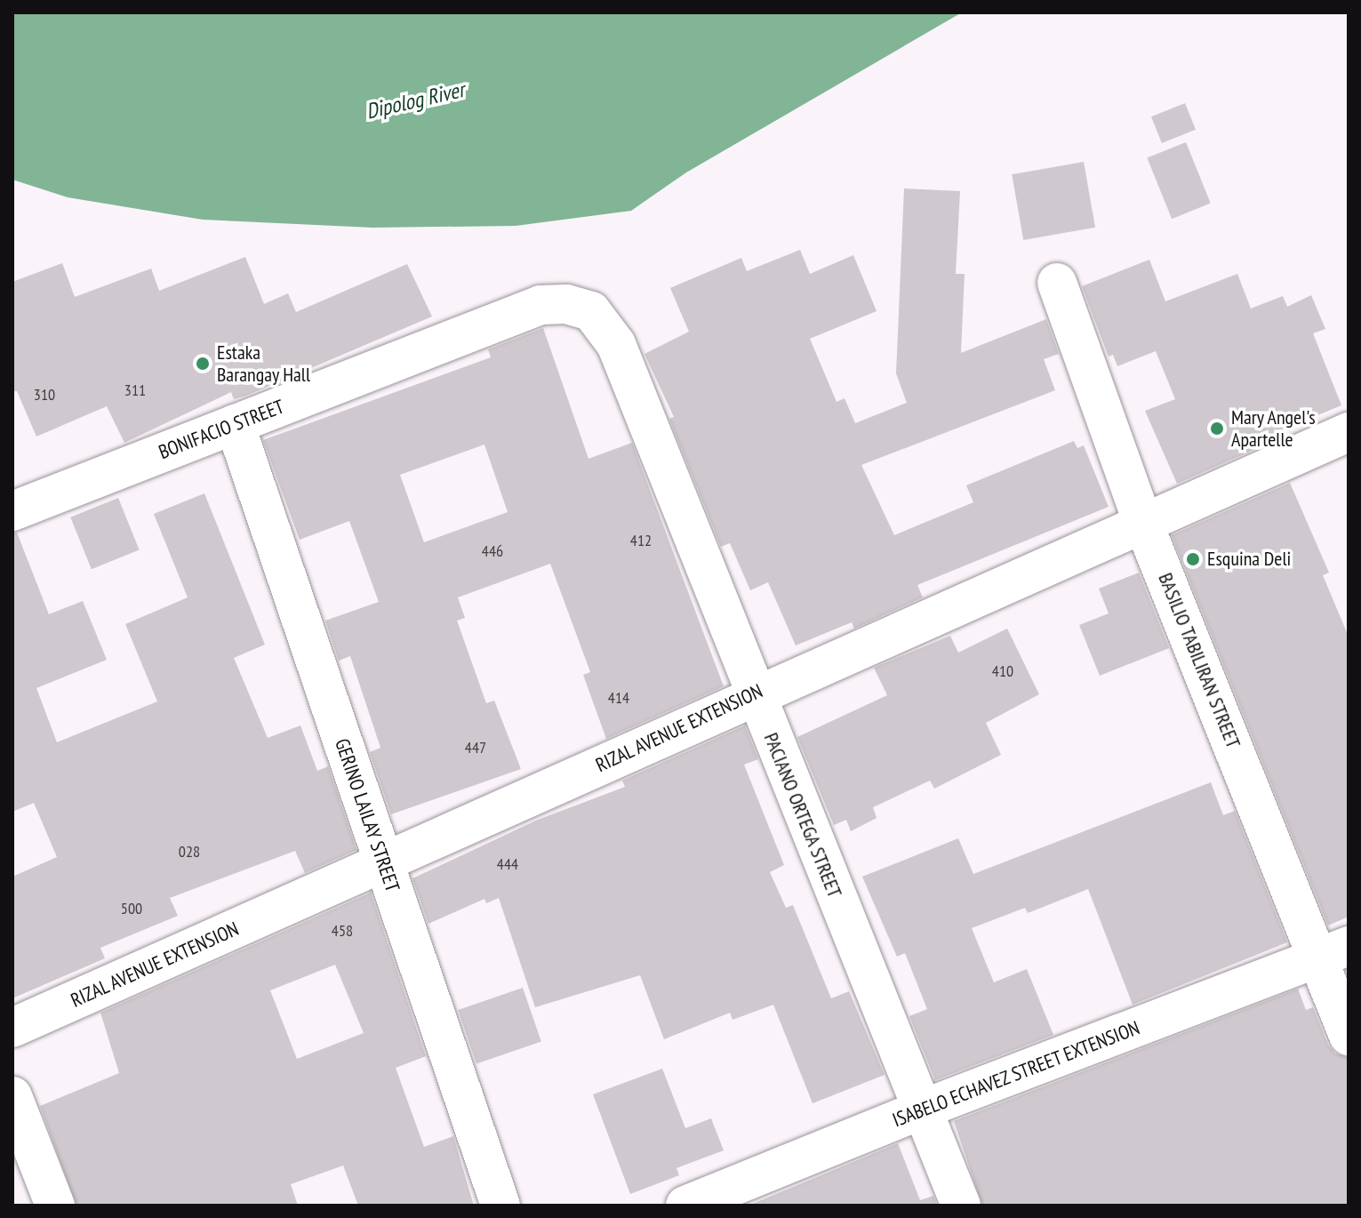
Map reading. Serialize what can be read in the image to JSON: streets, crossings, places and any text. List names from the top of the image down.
{
  "streets": {
    "street": [
      "BONIFACIO STREET",
      "BASILIO TABILIRAN STREET",
      "RIZAL AVENUE EXTENSION",
      "GERINO LAILAY STREET",
      "PACIANO ORTEGA STREET",
      "ISABELO ECHAVEZ STREET EXTENSION"
    ]
  },
  "crossings": [
    ["BONIFACIO STREET", "GERINO LAILAY STREET"],
    ["BONIFACIO STREET", "PACIANO ORTEGA STREET"],
    ["BASILIO TABILIRAN STREET", "RIZAL AVENUE EXTENSION"],
    ["BASILIO TABILIRAN STREET", "ISABELO ECHAVEZ STREET EXTENSION"],
    ["RIZAL AVENUE EXTENSION", "GERINO LAILAY STREET"],
    ["RIZAL AVENUE EXTENSION", "PACIANO ORTEGA STREET"],
    ["PACIANO ORTEGA STREET", "ISABELO ECHAVEZ STREET EXTENSION"]
  ],
  "water": ["Dipolog River"],
  "places": ["Estaka Barangay Hall", "Mary Angel's Apartelle", "Esquina Deli"],
  "house_numbers": [
    "311",
    "310",
    "412",
    "446",
    "410",
    "414",
    "447",
    "028",
    "444",
    "500",
    "458"
  ]
}
